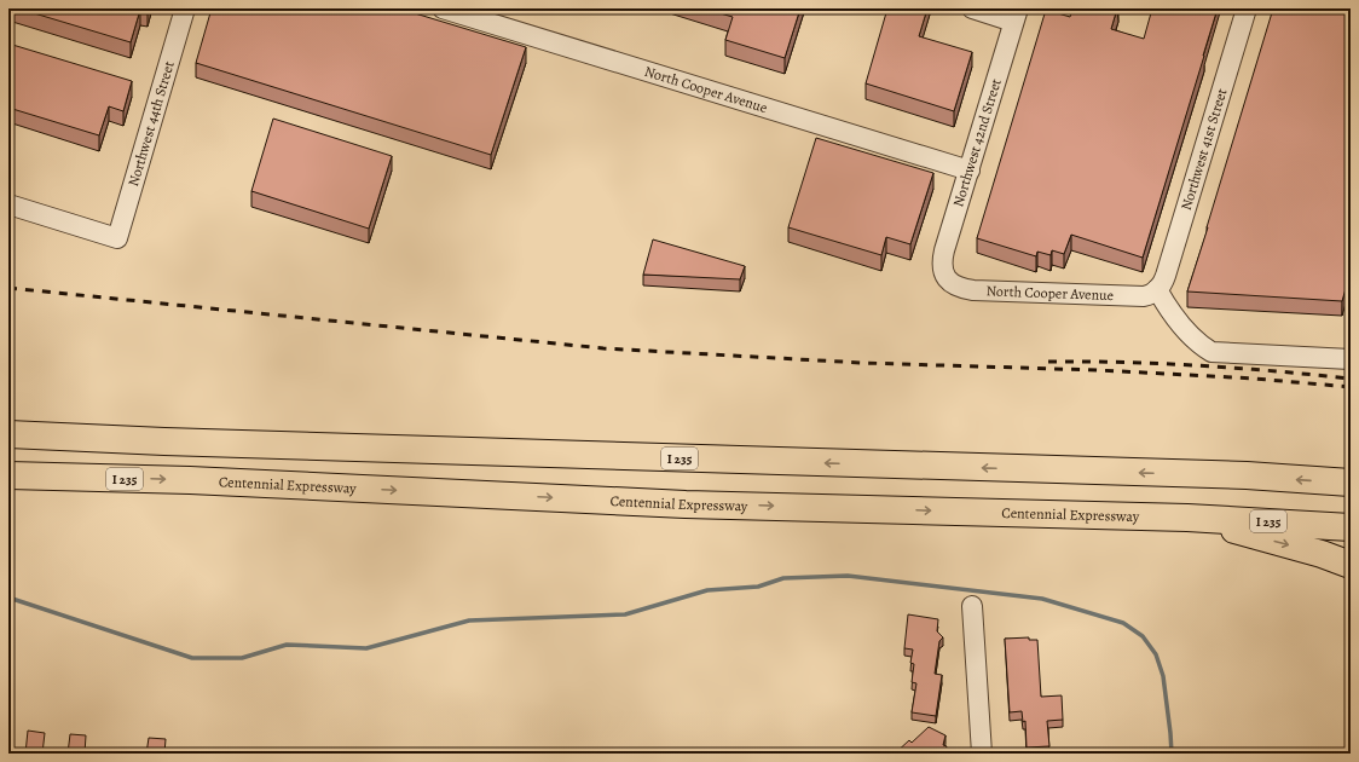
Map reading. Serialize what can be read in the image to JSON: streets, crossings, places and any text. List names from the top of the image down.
{
  "streets": {
    "highway": ["I 235", "Centennial Expressway"],
    "street": [
      "North Cooper Avenue",
      "Northwest 44th Street",
      "Northwest 42nd Street",
      "Northwest 41st Street"
    ]
  },
  "crossings": [
    ["North Cooper Avenue", "Northwest 42nd Street"],
    ["North Cooper Avenue", "Northwest 41st Street"]
  ]
}
